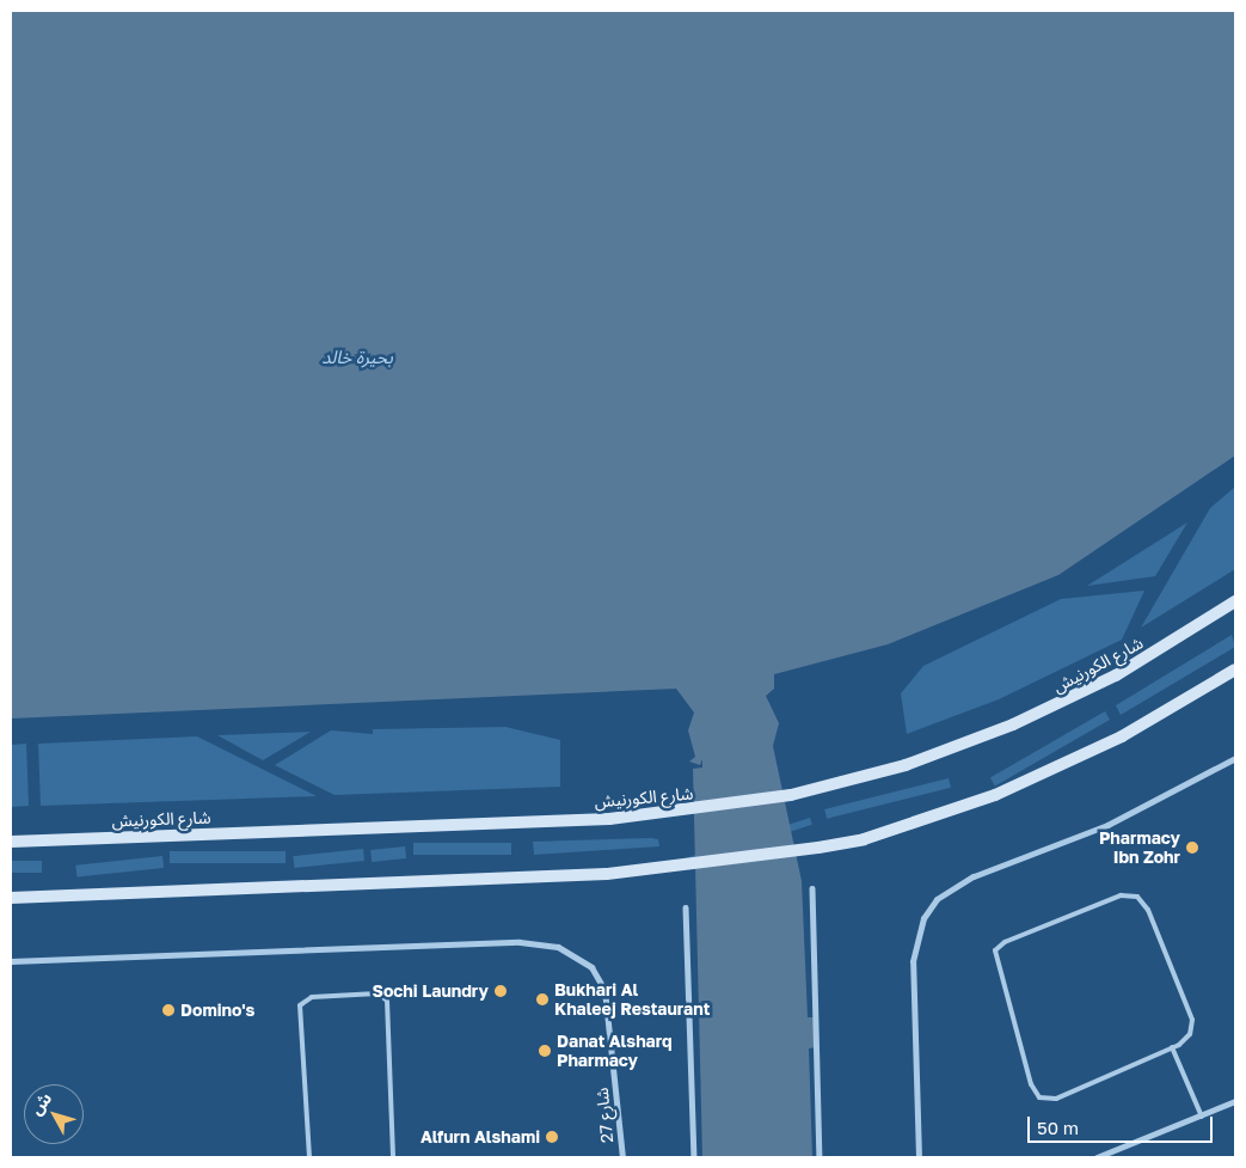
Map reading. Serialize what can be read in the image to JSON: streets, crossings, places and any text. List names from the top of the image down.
{
  "streets": {
    "main road": ["شارع الكورنيش"],
    "street": ["شارع 27"]
  },
  "water": ["بحيرة خالد"],
  "places": [
    "Pharmacy Ibn Zohr",
    "Sochi Laundry",
    "Bukhari Al Khaleej Restaurant",
    "Domino's",
    "Danat Alsharq Pharmacy",
    "Alfurn Alshami"
  ],
  "scale_bar": "50 m",
  "north": "top left"
}
